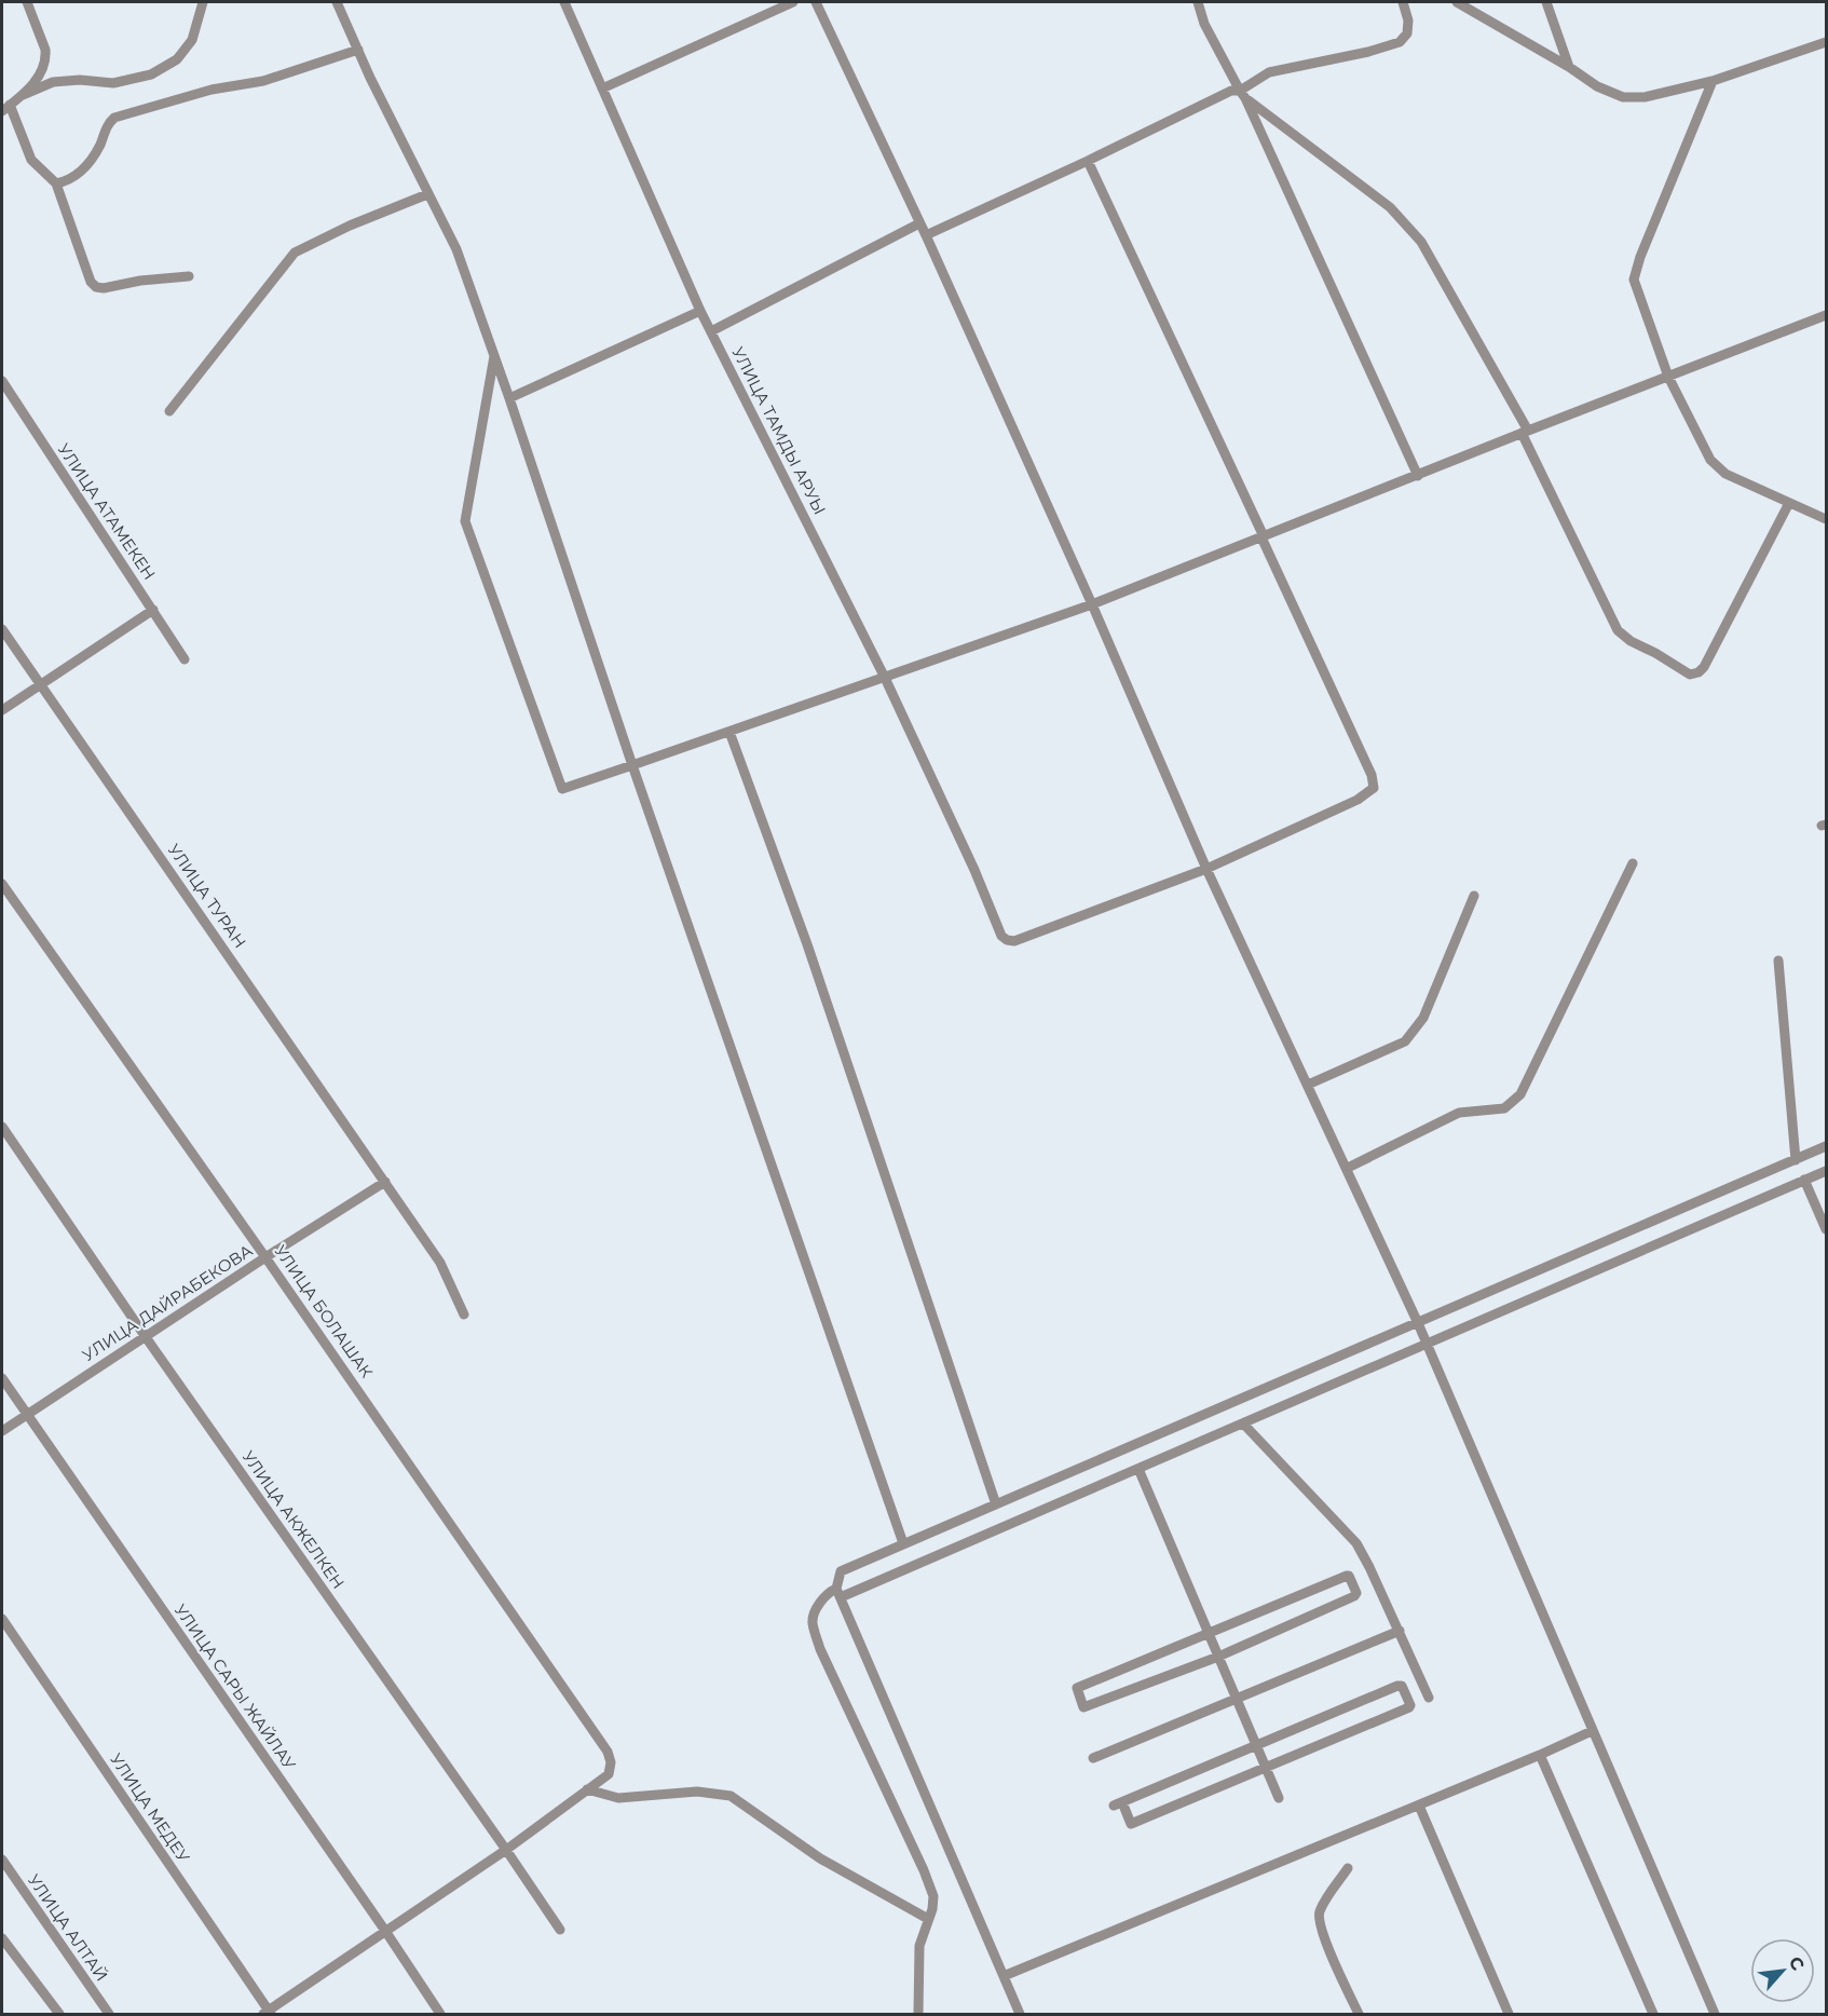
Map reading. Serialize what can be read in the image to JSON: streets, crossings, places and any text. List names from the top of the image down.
{
  "streets": {
    "street": [
      "УЛИЦА ТАМДЫ АРУЫ",
      "УЛИЦА АТАМЕКЕН",
      "УЛИЦА ТУРАН",
      "УЛИЦА ДАЙРАБЕКОВА",
      "УЛИЦА БОЛАШАК",
      "УЛИЦА АКЖЕЛКЕН",
      "УЛИЦА САРЫ ЖАЙЛАУ",
      "УЛИЦА МЕДЕУ",
      "УЛИЦА АЛТАЙ"
    ]
  },
  "crossings": [
    ["УЛИЦА ТУРАН", "УЛИЦА ДАЙРАБЕКОВА"],
    ["УЛИЦА ДАЙРАБЕКОВА", "УЛИЦА БОЛАШАК"],
    ["УЛИЦА ДАЙРАБЕКОВА", "УЛИЦА АКЖЕЛКЕН"],
    ["УЛИЦА ДАЙРАБЕКОВА", "УЛИЦА САРЫ ЖАЙЛАУ"]
  ],
  "north": "top right"
}
